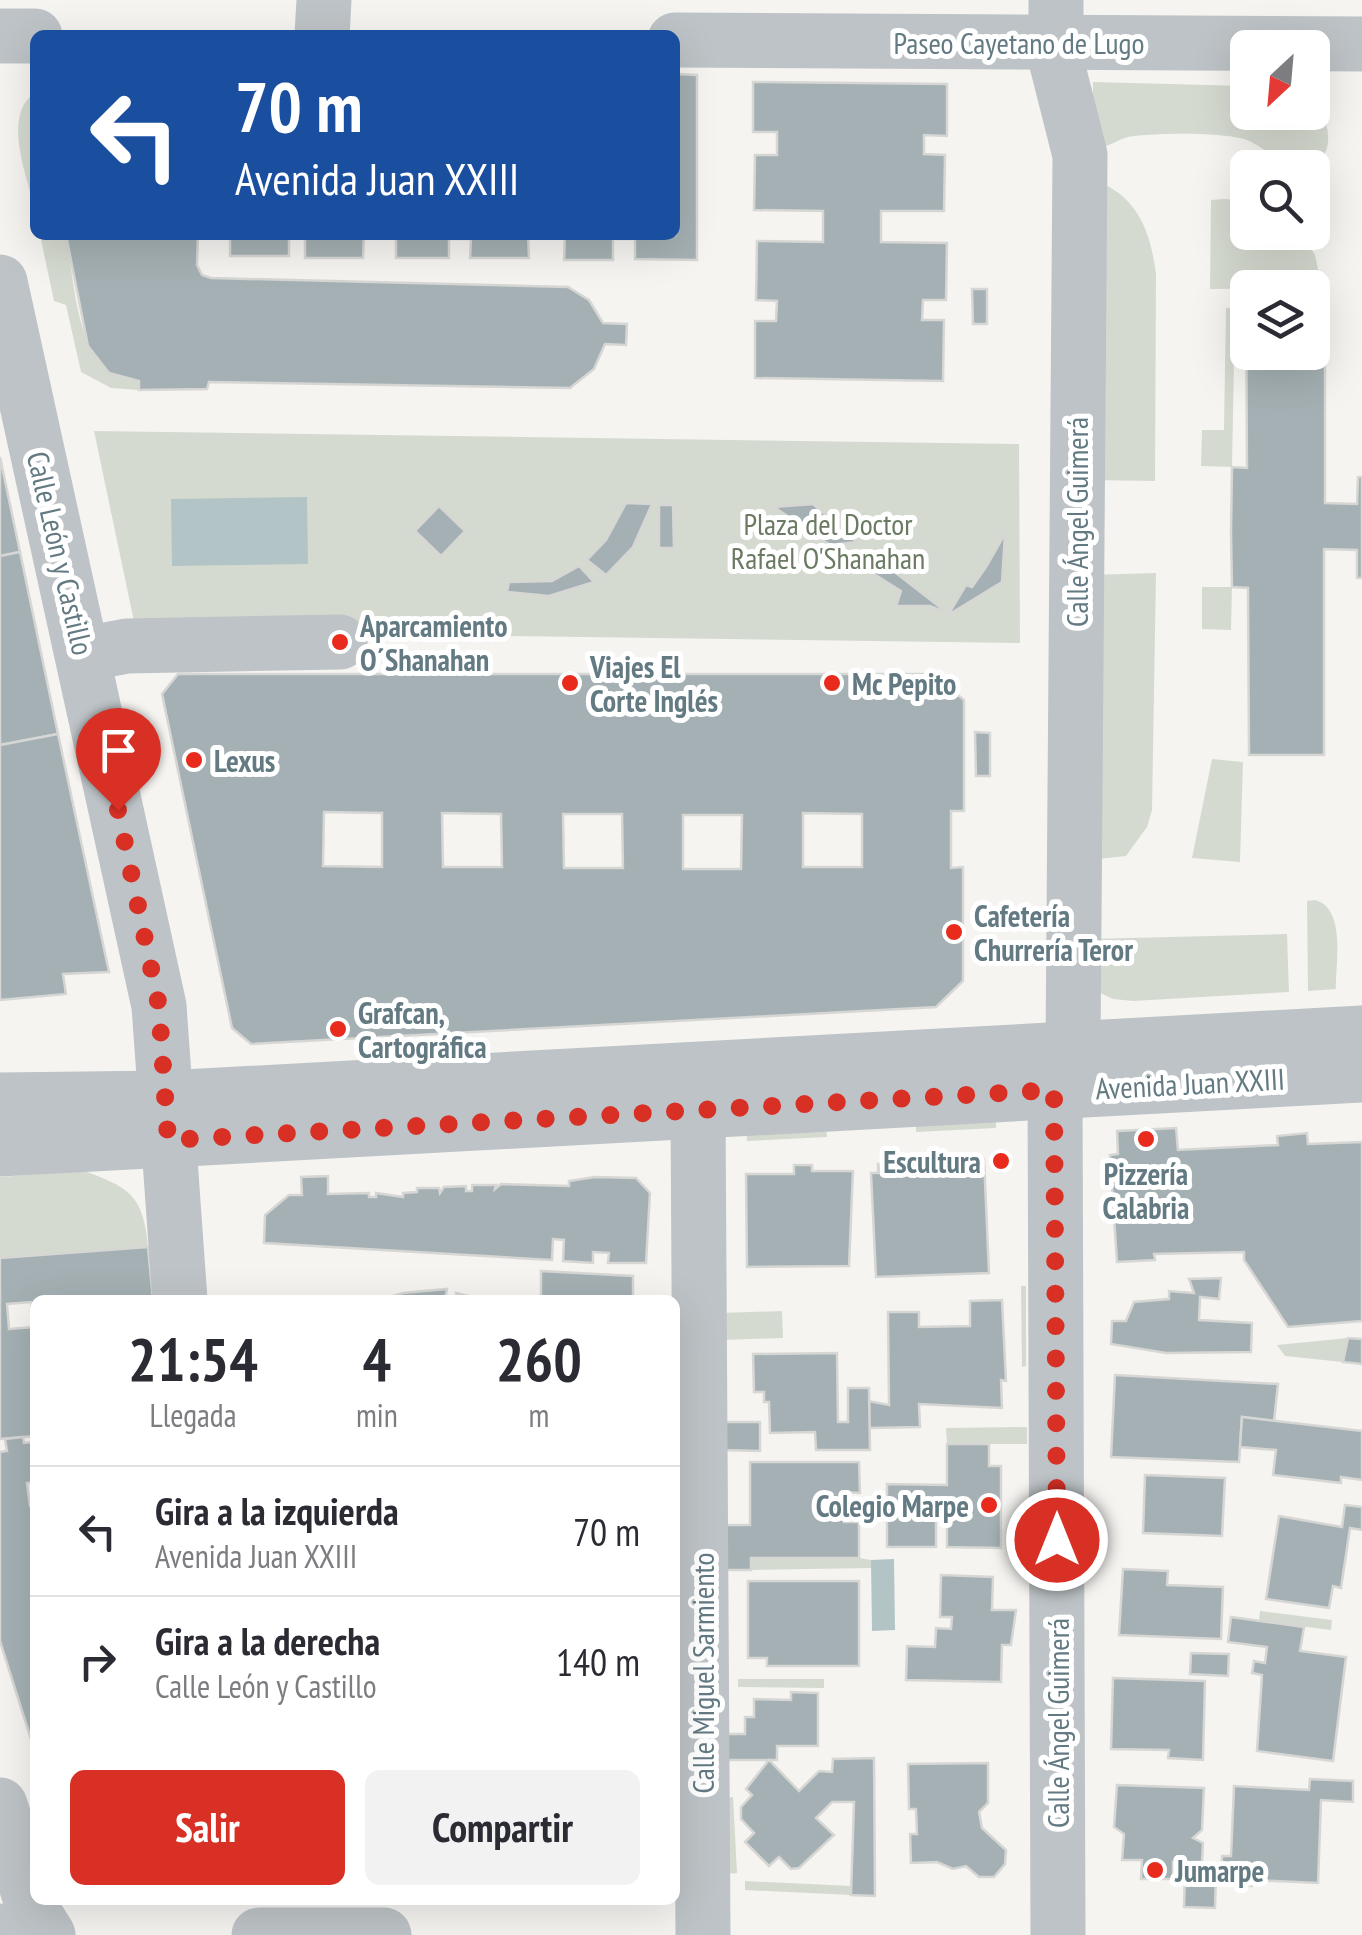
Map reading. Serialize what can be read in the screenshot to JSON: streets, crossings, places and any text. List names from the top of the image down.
{
  "streets": {
    "street": [
      "Paseo Cayetano de Lugo",
      "Calle Ángel Guimerá",
      "Calle León y Castillo",
      "Avenida Juan XXIII",
      "Calle Miguel Sarmiento"
    ]
  },
  "crossings": [
    ["Paseo Cayetano de Lugo", "Calle Ángel Guimerá"],
    ["Calle Ángel Guimerá", "Avenida Juan XXIII"],
    ["Calle León y Castillo", "Avenida Juan XXIII"],
    ["Avenida Juan XXIII", "Calle Miguel Sarmiento"]
  ],
  "parks": ["Plaza del Doctor Rafael O'Shanahan"],
  "places": [
    "Aparcamiento O´Shanahan",
    "Viajes El Corte Inglés",
    "Mc Pepito",
    "Lexus",
    "Cafetería Churrería Teror",
    "Grafcan, Cartográfica",
    "Pizzería Calabria",
    "Escultura",
    "Colegio Marpe",
    "Jumarpe"
  ],
  "north": "bottom left",
  "page": {
    "turn": ["70 m", "Avenida Juan XXIII"],
    "eta": [
      "21:54",
      "Llegada",
      "4",
      "min",
      "260",
      "m"
    ],
    "list": [
      {
        "name": "Gira a la izquierda",
        "note": "Avenida Juan XXIII",
        "value": "70 m"
      },
      {
        "name": "Gira a la derecha",
        "note": "Calle León y Castillo",
        "value": "140 m"
      }
    ],
    "buttons": ["Salir", "Compartir"]
  }
}
